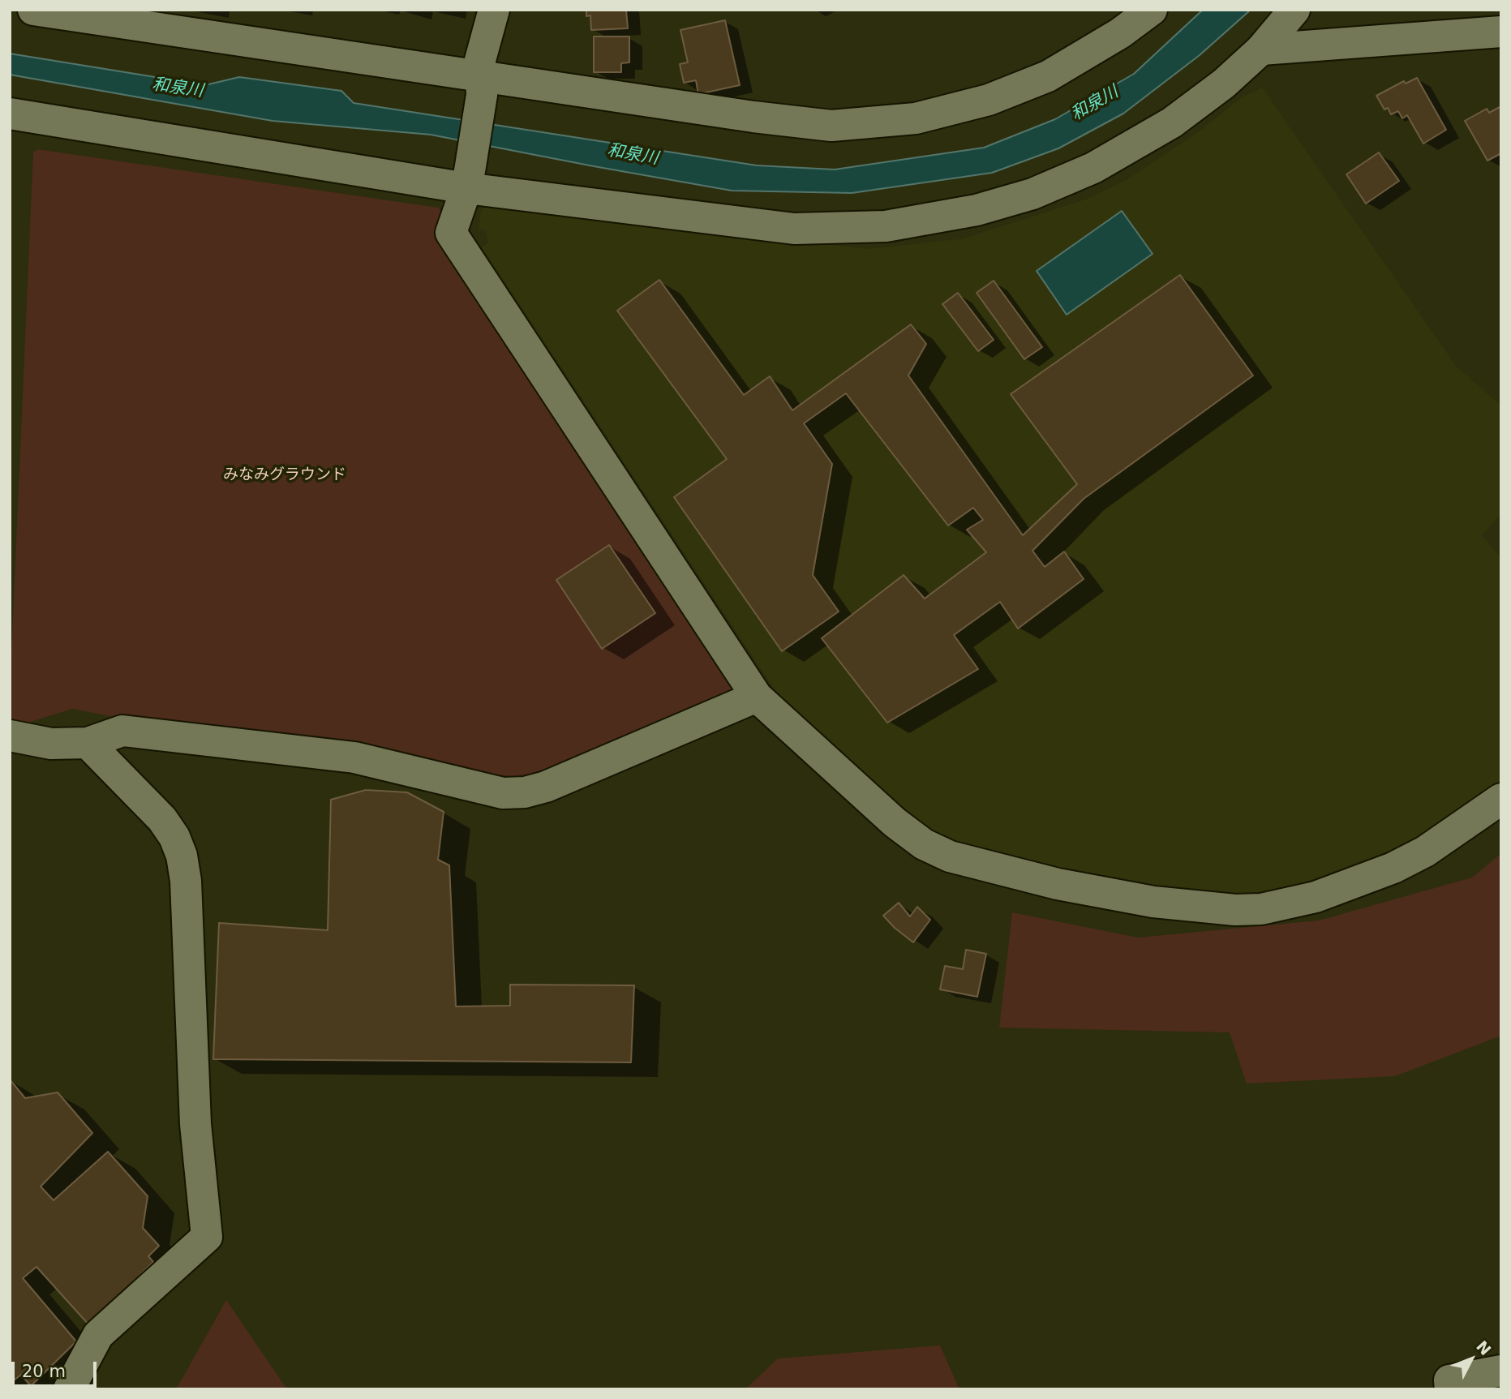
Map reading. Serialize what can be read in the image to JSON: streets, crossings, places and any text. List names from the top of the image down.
{
  "water": ["和泉川"],
  "parks": ["みなみグラウンド"],
  "scale_bar": "20 m",
  "north": "top right"
}
